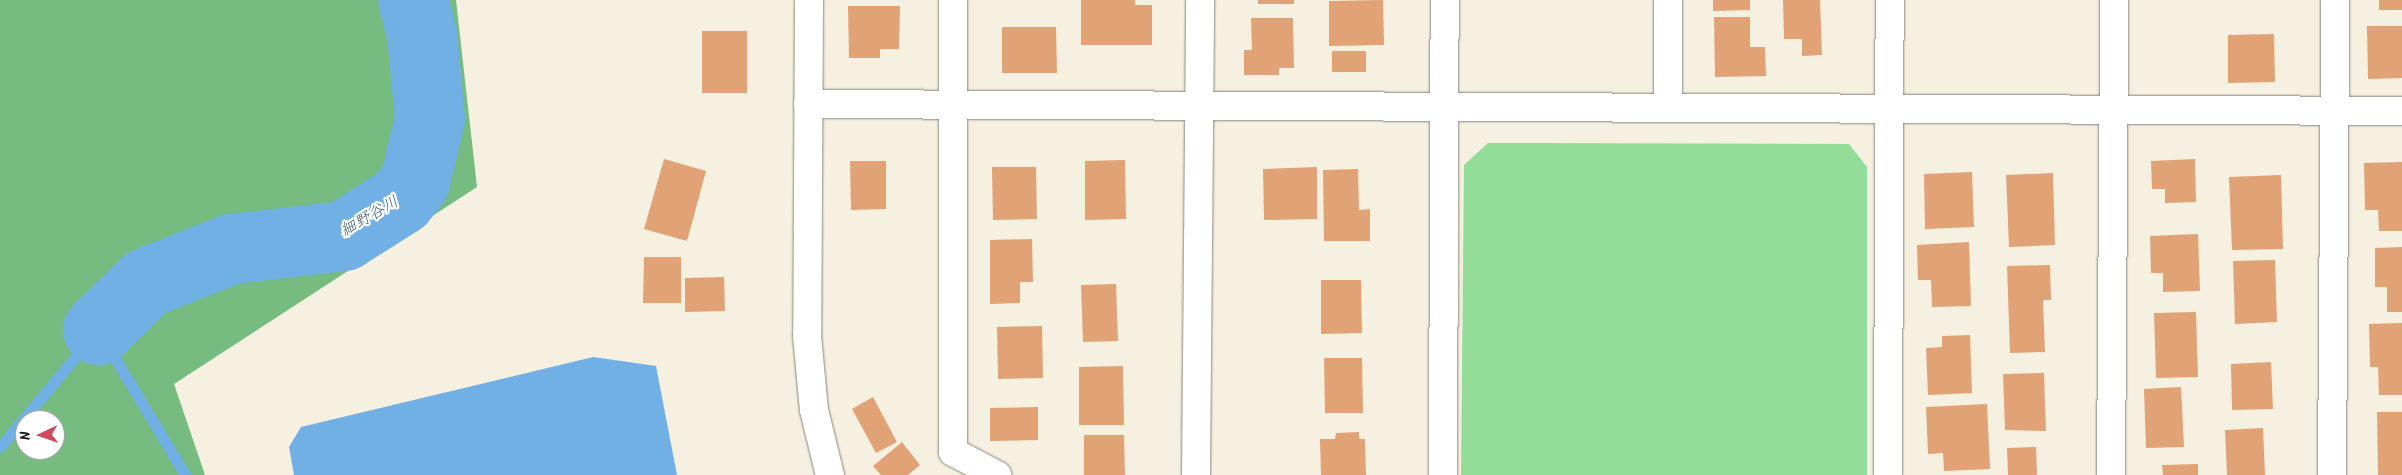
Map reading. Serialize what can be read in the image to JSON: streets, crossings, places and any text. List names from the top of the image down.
{
  "water": ["細野谷川"],
  "north": "left"
}
